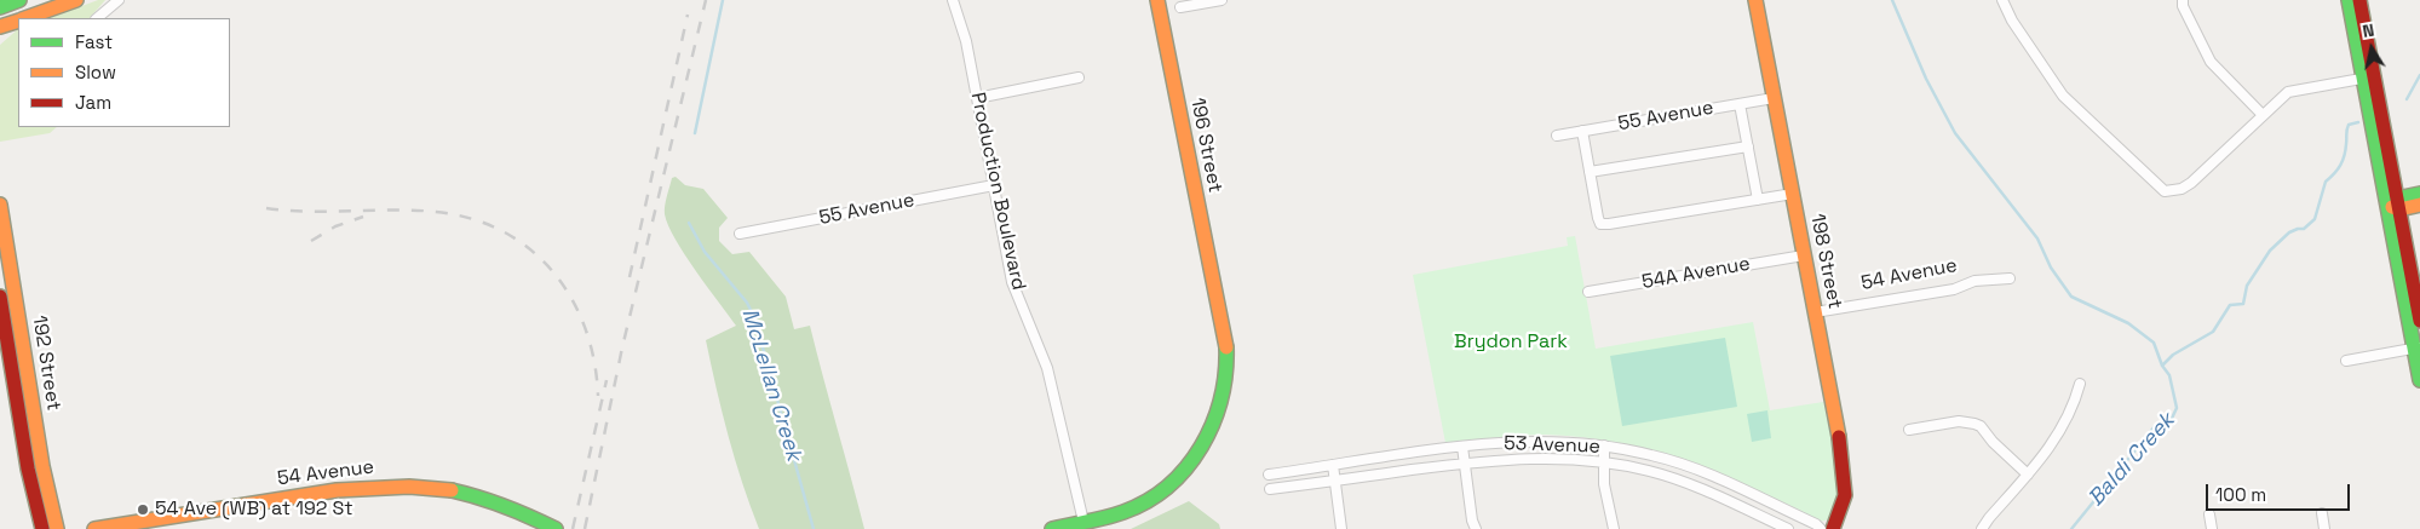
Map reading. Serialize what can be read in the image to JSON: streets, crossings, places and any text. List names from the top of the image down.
{
  "streets": {
    "main road": [
      "196 Street",
      "198 Street",
      "54 Avenue",
      "192 Street"
    ],
    "street": [
      "55 Avenue",
      "Production Boulevard",
      "54A Avenue",
      "53 Avenue"
    ]
  },
  "crossings": [
    ["55 Avenue", "Production Boulevard"],
    ["55 Avenue", "198 Street"],
    ["196 Street", "Production Boulevard"],
    ["198 Street", "54A Avenue"],
    ["198 Street", "54 Avenue"]
  ],
  "water": ["McLellan Creek", "Baldi Creek"],
  "parks": ["Brydon Park"],
  "places": ["54 Ave (WB) at 192 St"],
  "legend": ["Fast", "Slow", "Jam"],
  "scale_bar": "100 m",
  "north": "top"
}
